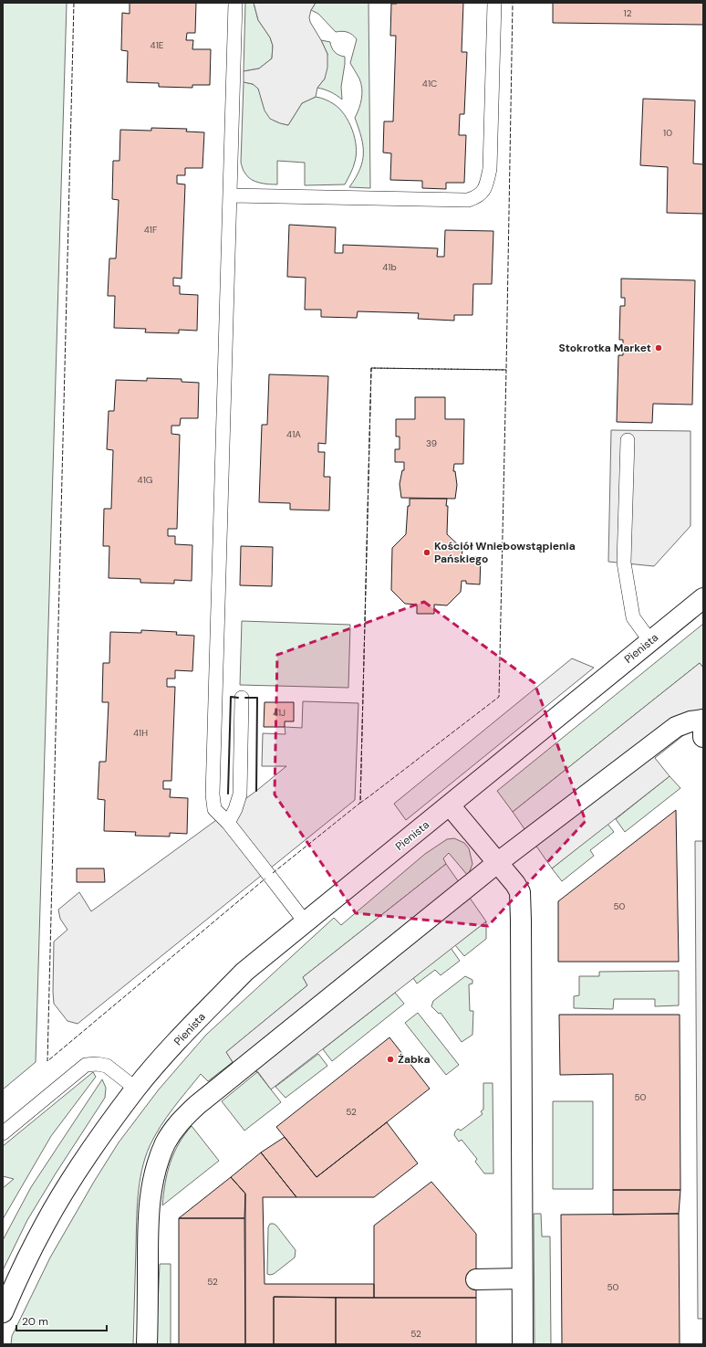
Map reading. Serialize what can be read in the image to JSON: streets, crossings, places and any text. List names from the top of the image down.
{
  "streets": {
    "street": ["Pienista"]
  },
  "places": ["Stokrotka Market", "Kościół Wniebowstąpienia Pańskiego", "Żabka"],
  "house_numbers": [
    "12",
    "41E",
    "41C",
    "10",
    "41F",
    "41b",
    "41A",
    "39",
    "41G",
    "41J",
    "41H",
    "50",
    "50",
    "52",
    "52",
    "50",
    "52"
  ],
  "scale_bar": "20 m"
}
